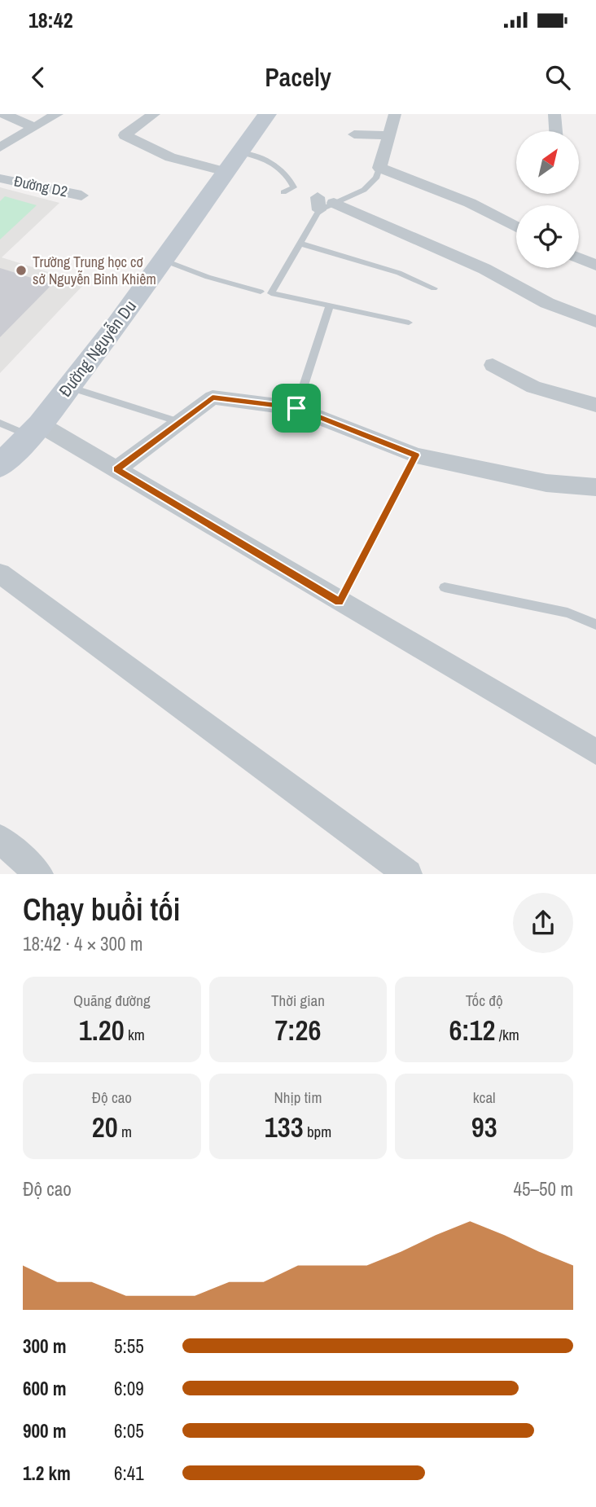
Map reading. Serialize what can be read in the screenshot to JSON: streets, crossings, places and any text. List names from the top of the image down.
{
  "streets": {
    "main road": ["Đường Nguyễn Du"],
    "street": ["Đường D2"]
  },
  "places": ["Trường Trung học cơ sở Nguyễn Bỉnh Khiêm"],
  "north": "top right",
  "page": {
    "status": "18:42",
    "header": "Pacely",
    "heading": ["Chạy buổi tối", "18:42 · 4 × 300 m"],
    "stats": [
      ["Quãng đường", "1.20 km"],
      ["Thời gian", "7:26"],
      ["Tốc độ", "6:12 /km"],
      ["Độ cao", "20 m"],
      ["Nhịp tim", "133 bpm"],
      ["kcal", "93"]
    ],
    "chart": ["Độ cao", "45–50 m"],
    "list": [
      {
        "name": "300 m",
        "note": "5:55"
      },
      {
        "name": "600 m",
        "note": "6:09"
      },
      {
        "name": "900 m",
        "note": "6:05"
      },
      {
        "name": "1.2 km",
        "note": "6:41"
      }
    ]
  }
}
